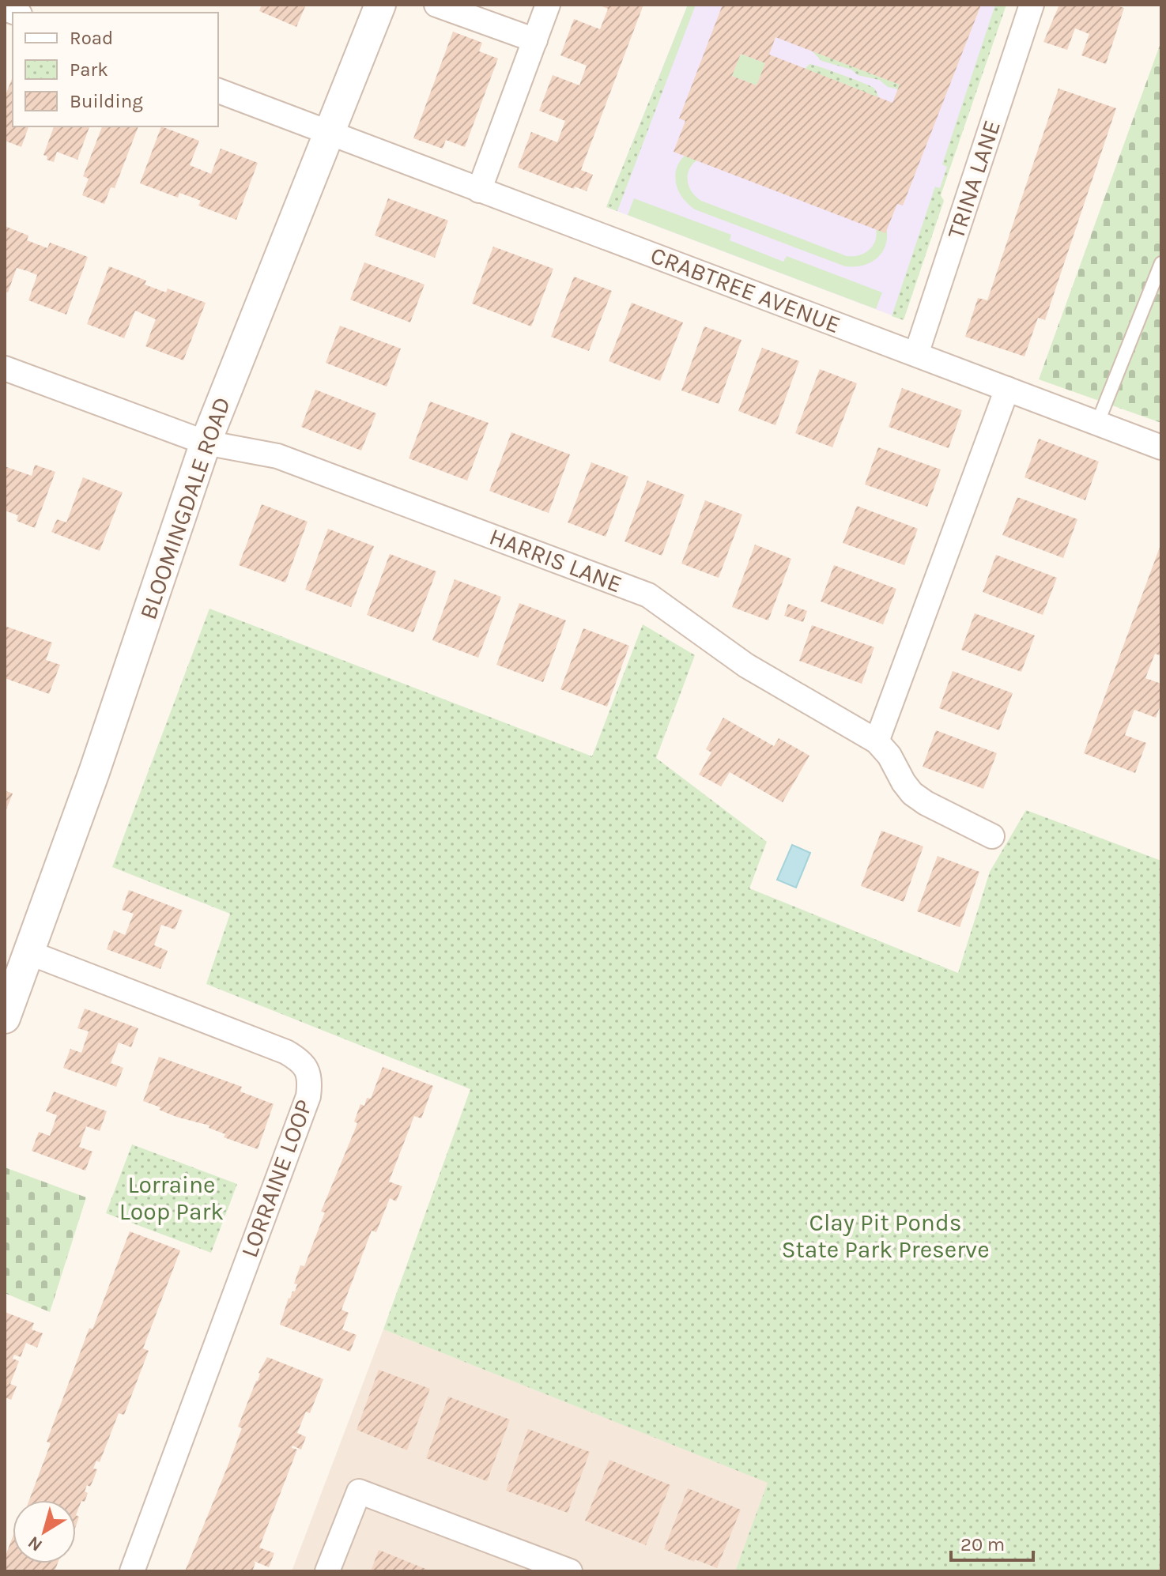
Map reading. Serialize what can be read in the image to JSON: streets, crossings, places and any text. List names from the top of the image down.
{
  "streets": {
    "street": [
      "TRINA LANE",
      "CRABTREE AVENUE",
      "BLOOMINGDALE ROAD",
      "HARRIS LANE",
      "LORRAINE LOOP"
    ]
  },
  "crossings": [
    ["TRINA LANE", "CRABTREE AVENUE"],
    ["CRABTREE AVENUE", "BLOOMINGDALE ROAD"],
    ["BLOOMINGDALE ROAD", "HARRIS LANE"],
    ["BLOOMINGDALE ROAD", "LORRAINE LOOP"]
  ],
  "parks": ["Lorraine Loop Park", "Clay Pit Ponds State Park Preserve"],
  "legend": ["Road", "Park", "Building"],
  "scale_bar": "20 m",
  "north": "bottom left"
}
